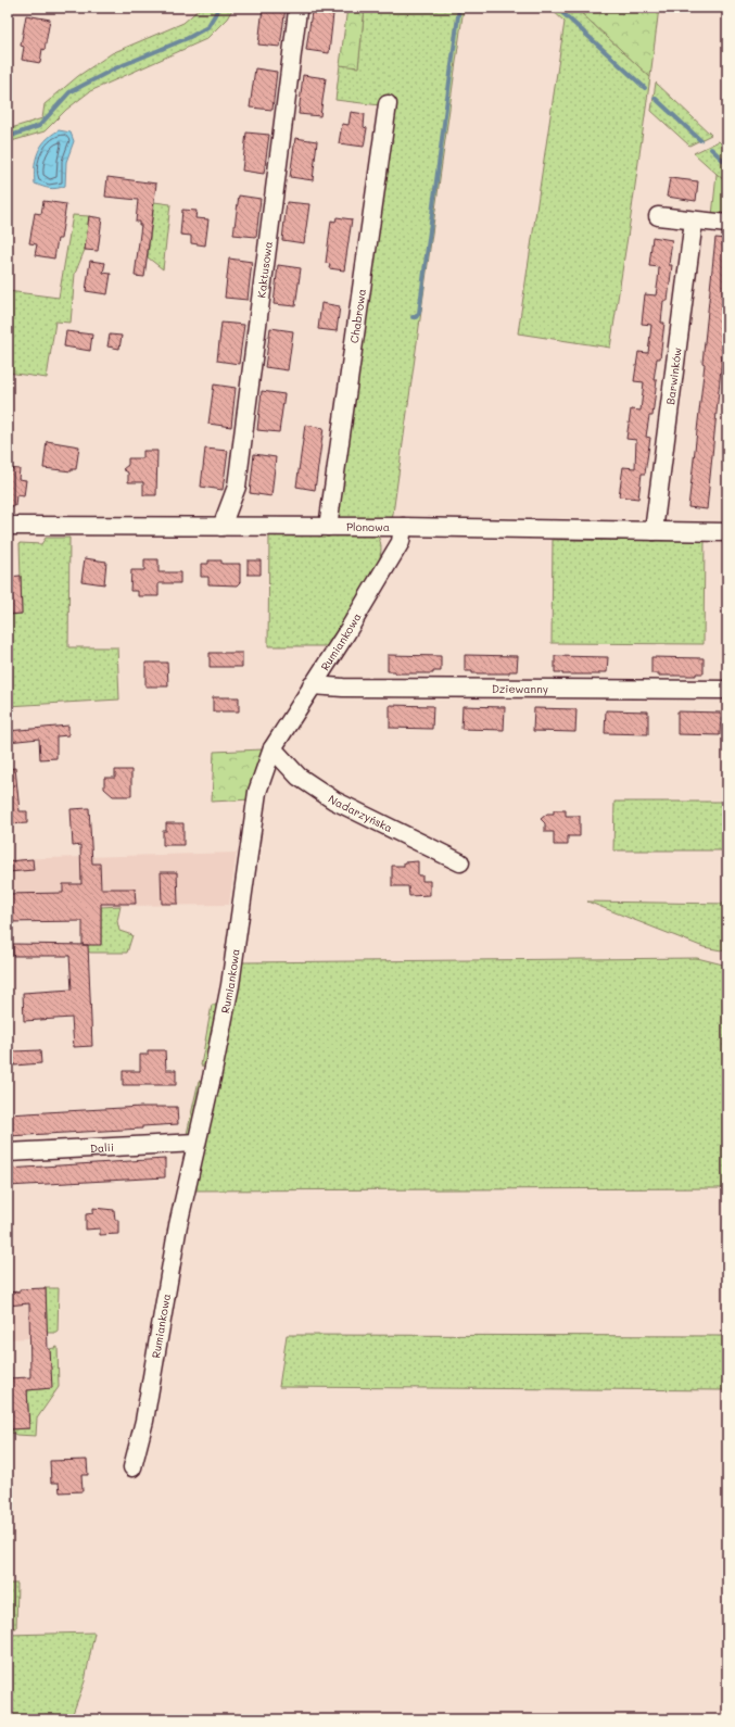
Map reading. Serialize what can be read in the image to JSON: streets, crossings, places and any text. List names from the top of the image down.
{
  "streets": {
    "street": [
      "Kaktusowa",
      "Chabrowa",
      "Barwinków",
      "Plonowa",
      "Rumiankowa",
      "Dziewanny",
      "Nadarzyńska",
      "Dalii"
    ]
  },
  "crossings": [
    ["Kaktusowa", "Plonowa"],
    ["Chabrowa", "Plonowa"],
    ["Barwinków", "Plonowa"],
    ["Plonowa", "Rumiankowa"],
    ["Rumiankowa", "Dziewanny"],
    ["Rumiankowa", "Nadarzyńska"],
    ["Rumiankowa", "Dalii"]
  ]
}
